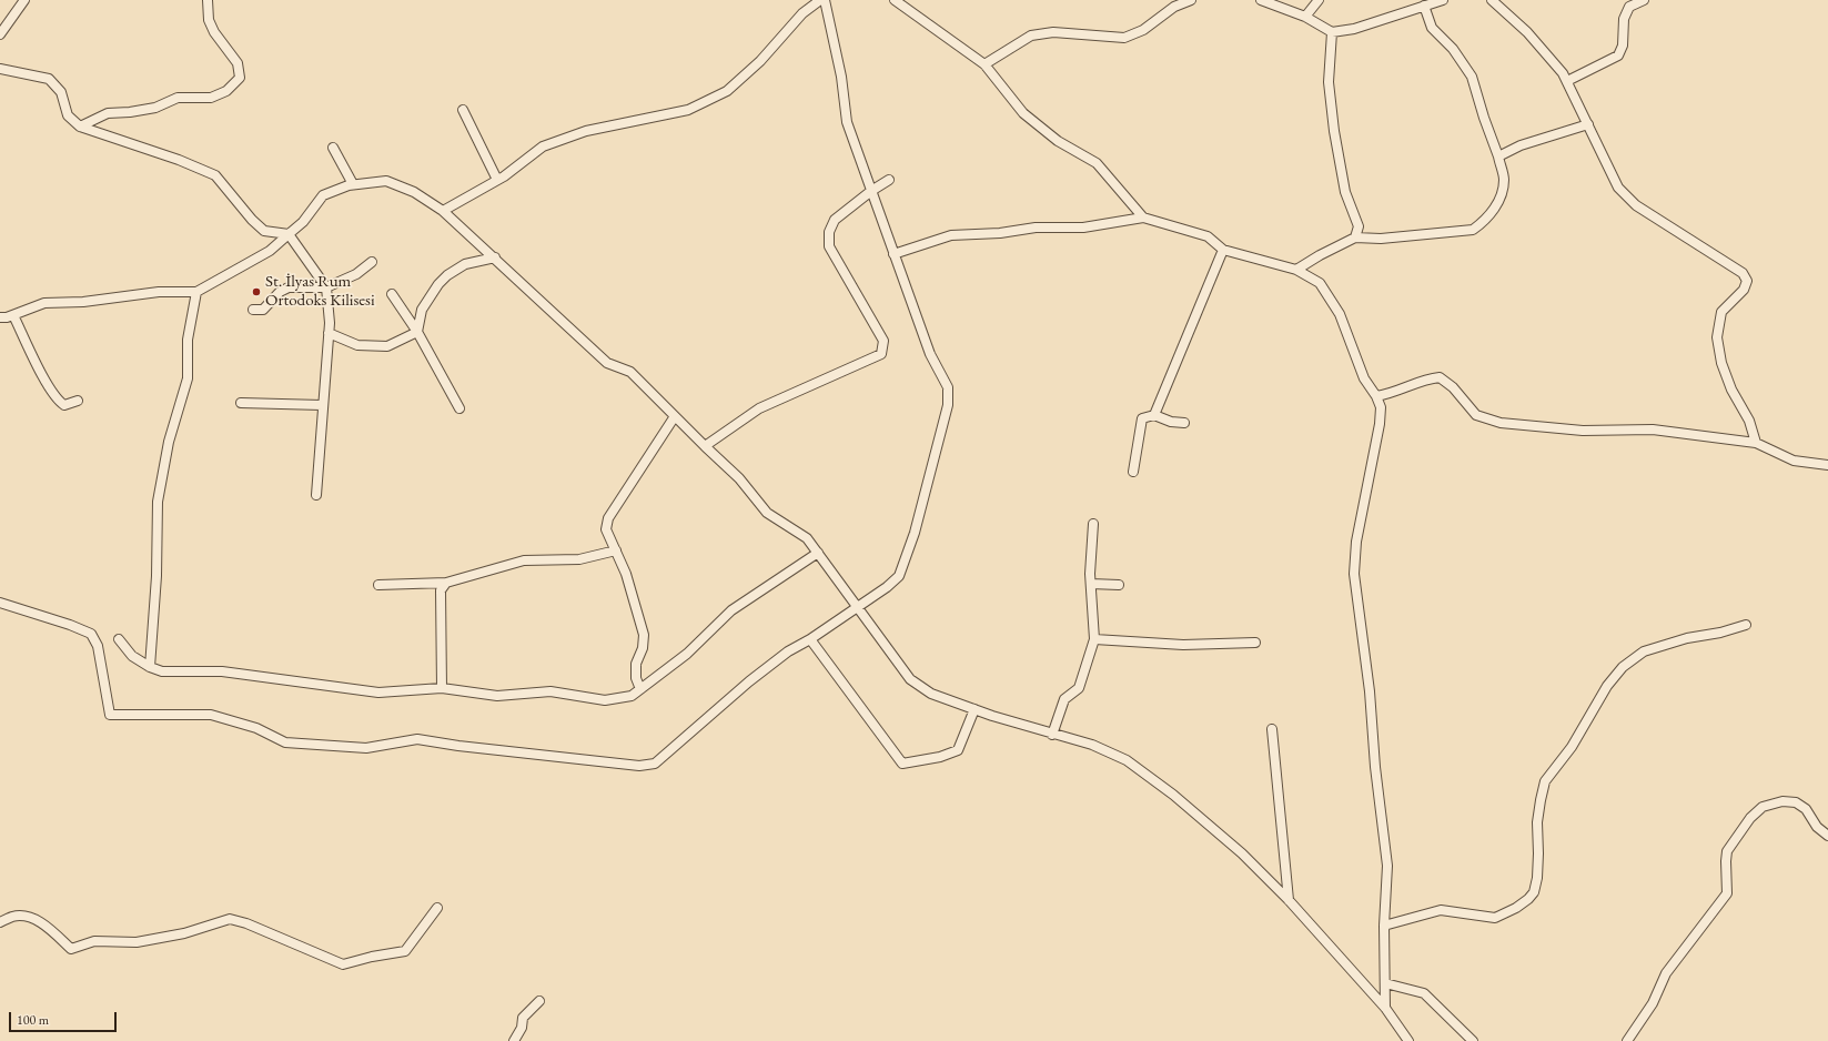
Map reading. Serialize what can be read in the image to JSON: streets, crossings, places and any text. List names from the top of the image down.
{
  "places": ["St. İlyas Rum Ortodoks Kilisesi"],
  "scale_bar": "100 m"
}
